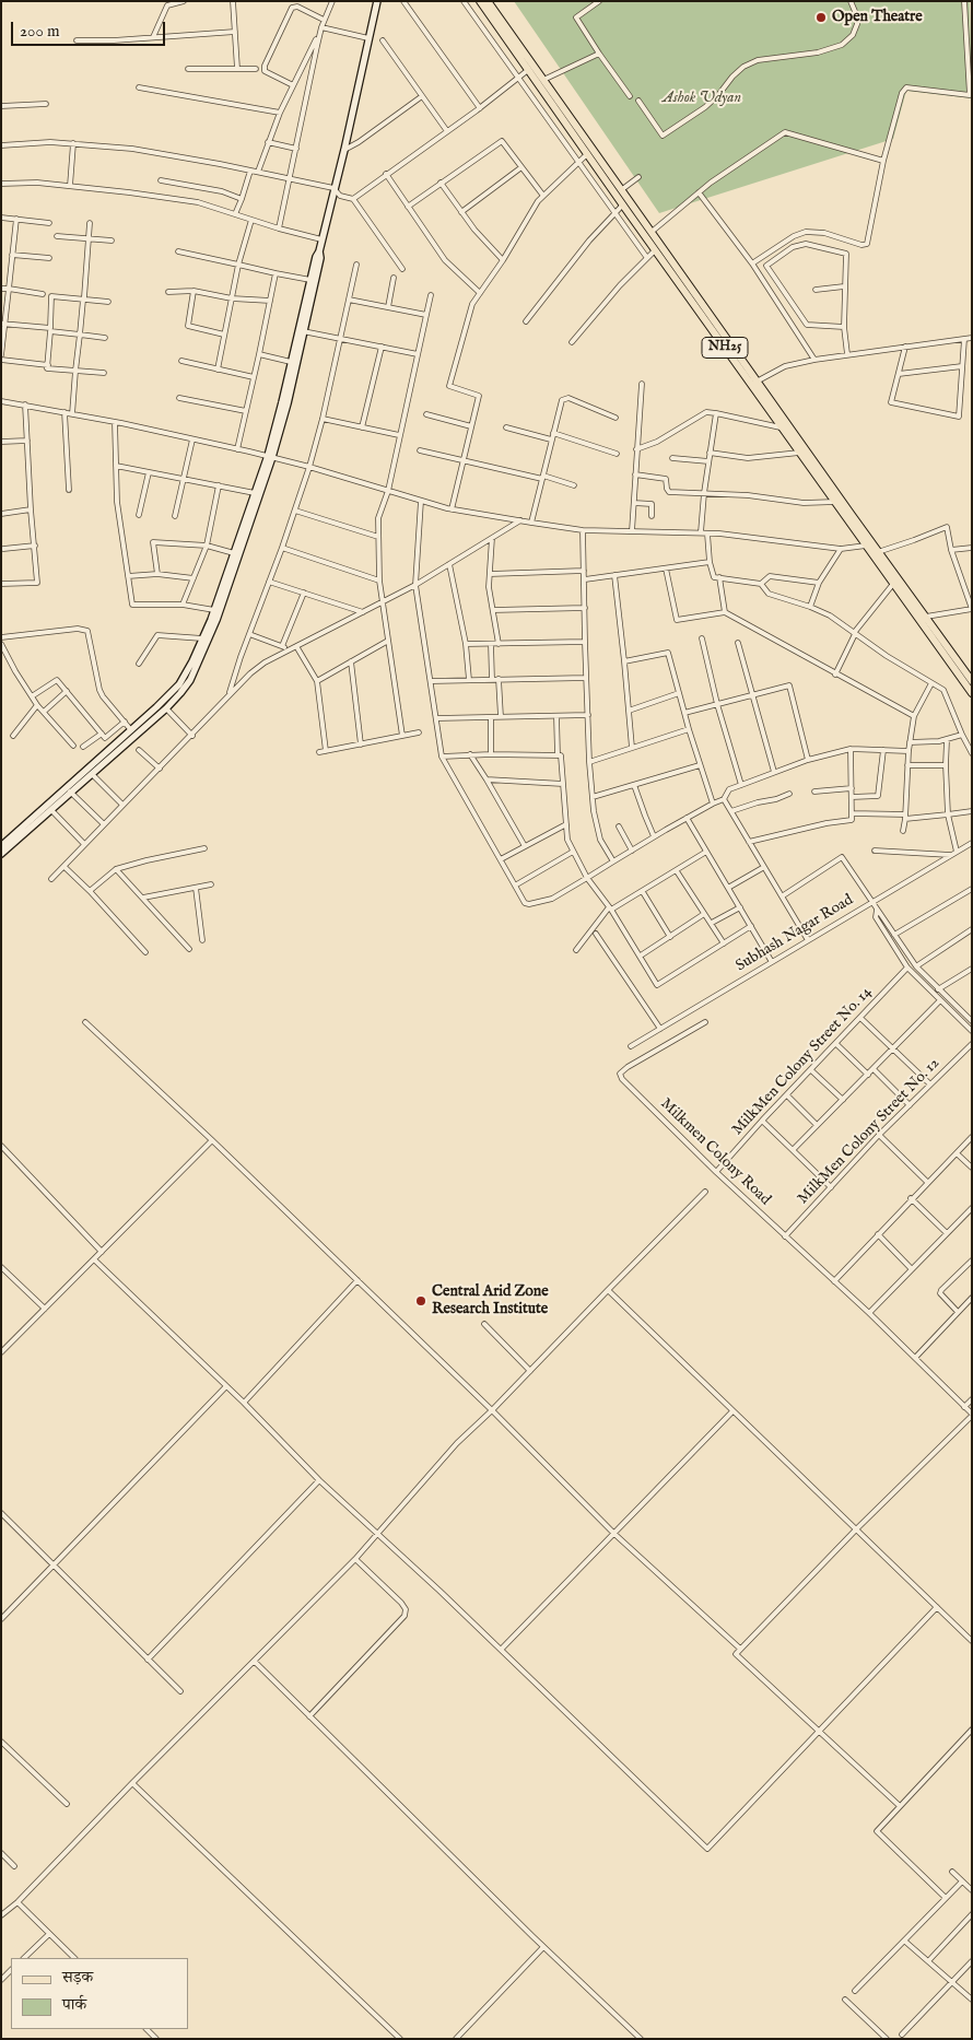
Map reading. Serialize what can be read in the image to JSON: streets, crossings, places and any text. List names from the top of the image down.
{
  "streets": {
    "main road": ["NH25"],
    "street": [
      "Subhash Nagar Road",
      "MilkMen Colony Street No. 14",
      "MilkMen Colony Street No. 12",
      "Milkmen Colony Road"
    ]
  },
  "crossings": [
    ["MilkMen Colony Street No. 14", "Milkmen Colony Road"],
    ["MilkMen Colony Street No. 12", "Milkmen Colony Road"]
  ],
  "parks": ["Ashok Udyan"],
  "places": ["Open Theatre", "Central Arid Zone Research Institute"],
  "legend": ["सड़क", "पार्क"],
  "scale_bar": "200 m"
}
